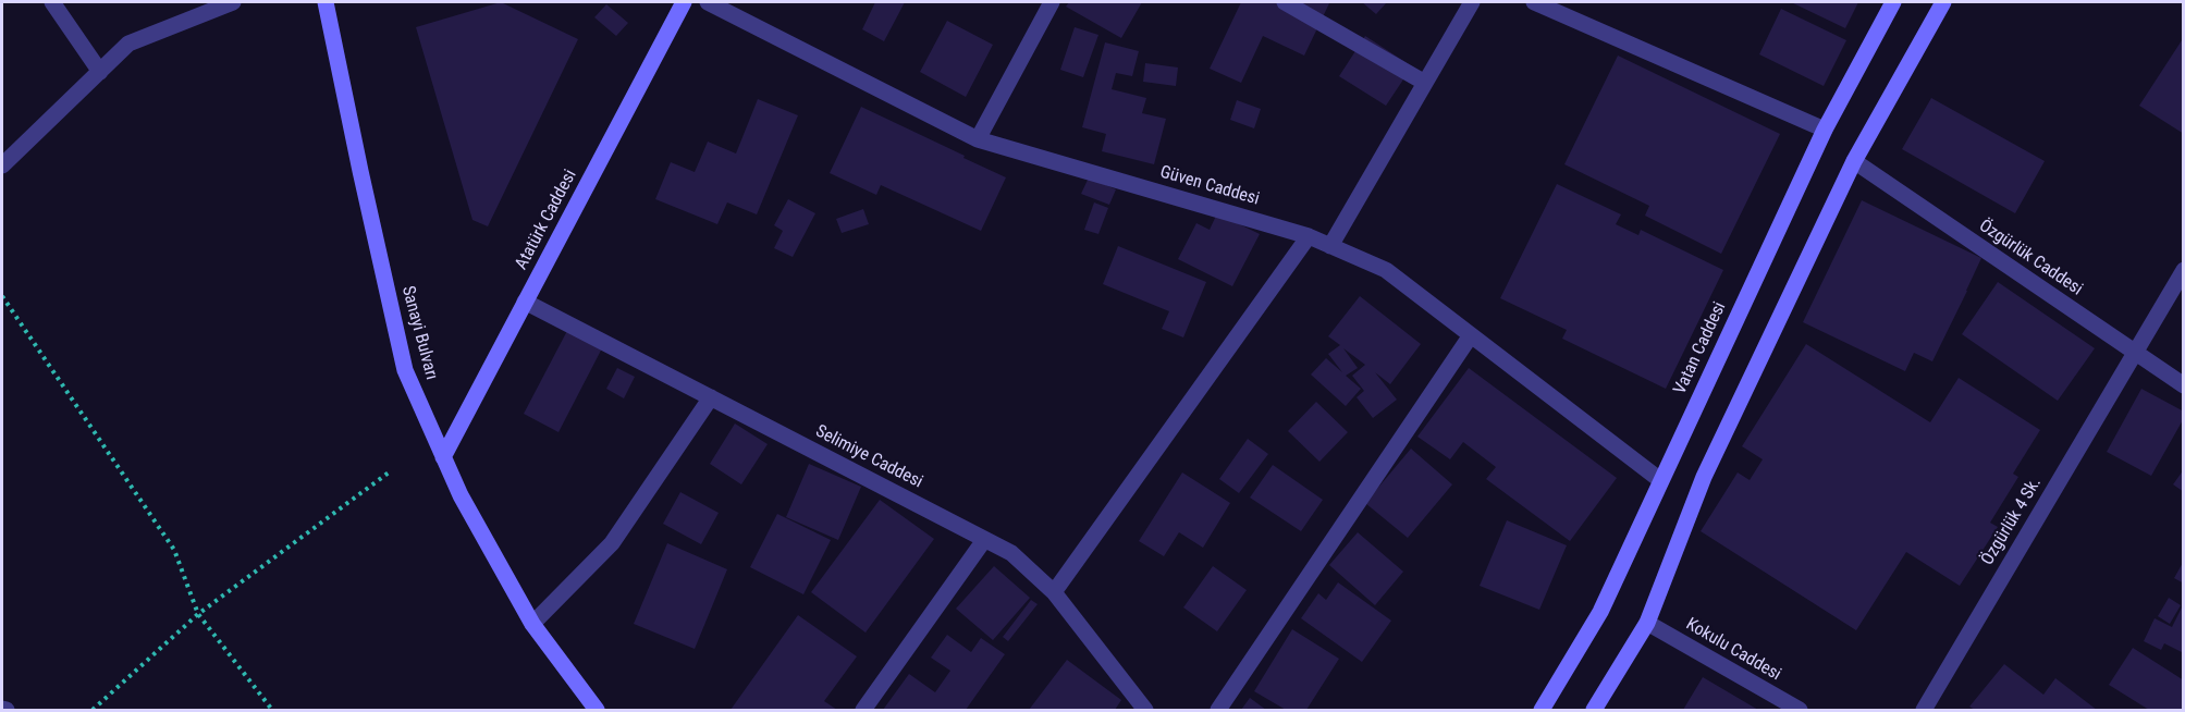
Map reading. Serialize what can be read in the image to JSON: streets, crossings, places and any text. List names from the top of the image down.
{
  "streets": {
    "main road": ["Atatürk Caddesi", "Sanayi Bulvarı", "Vatan Caddesi"],
    "street": [
      "Güven Caddesi",
      "Özgürlük Caddesi",
      "Selimiye Caddesi",
      "Özgürlük 4 Sk.",
      "Kokulu Caddesi"
    ]
  },
  "crossings": [
    ["Güven Caddesi", "Vatan Caddesi"],
    ["Atatürk Caddesi", "Sanayi Bulvarı"],
    ["Atatürk Caddesi", "Selimiye Caddesi"],
    ["Özgürlük Caddesi", "Özgürlük 4 Sk."]
  ]
}
